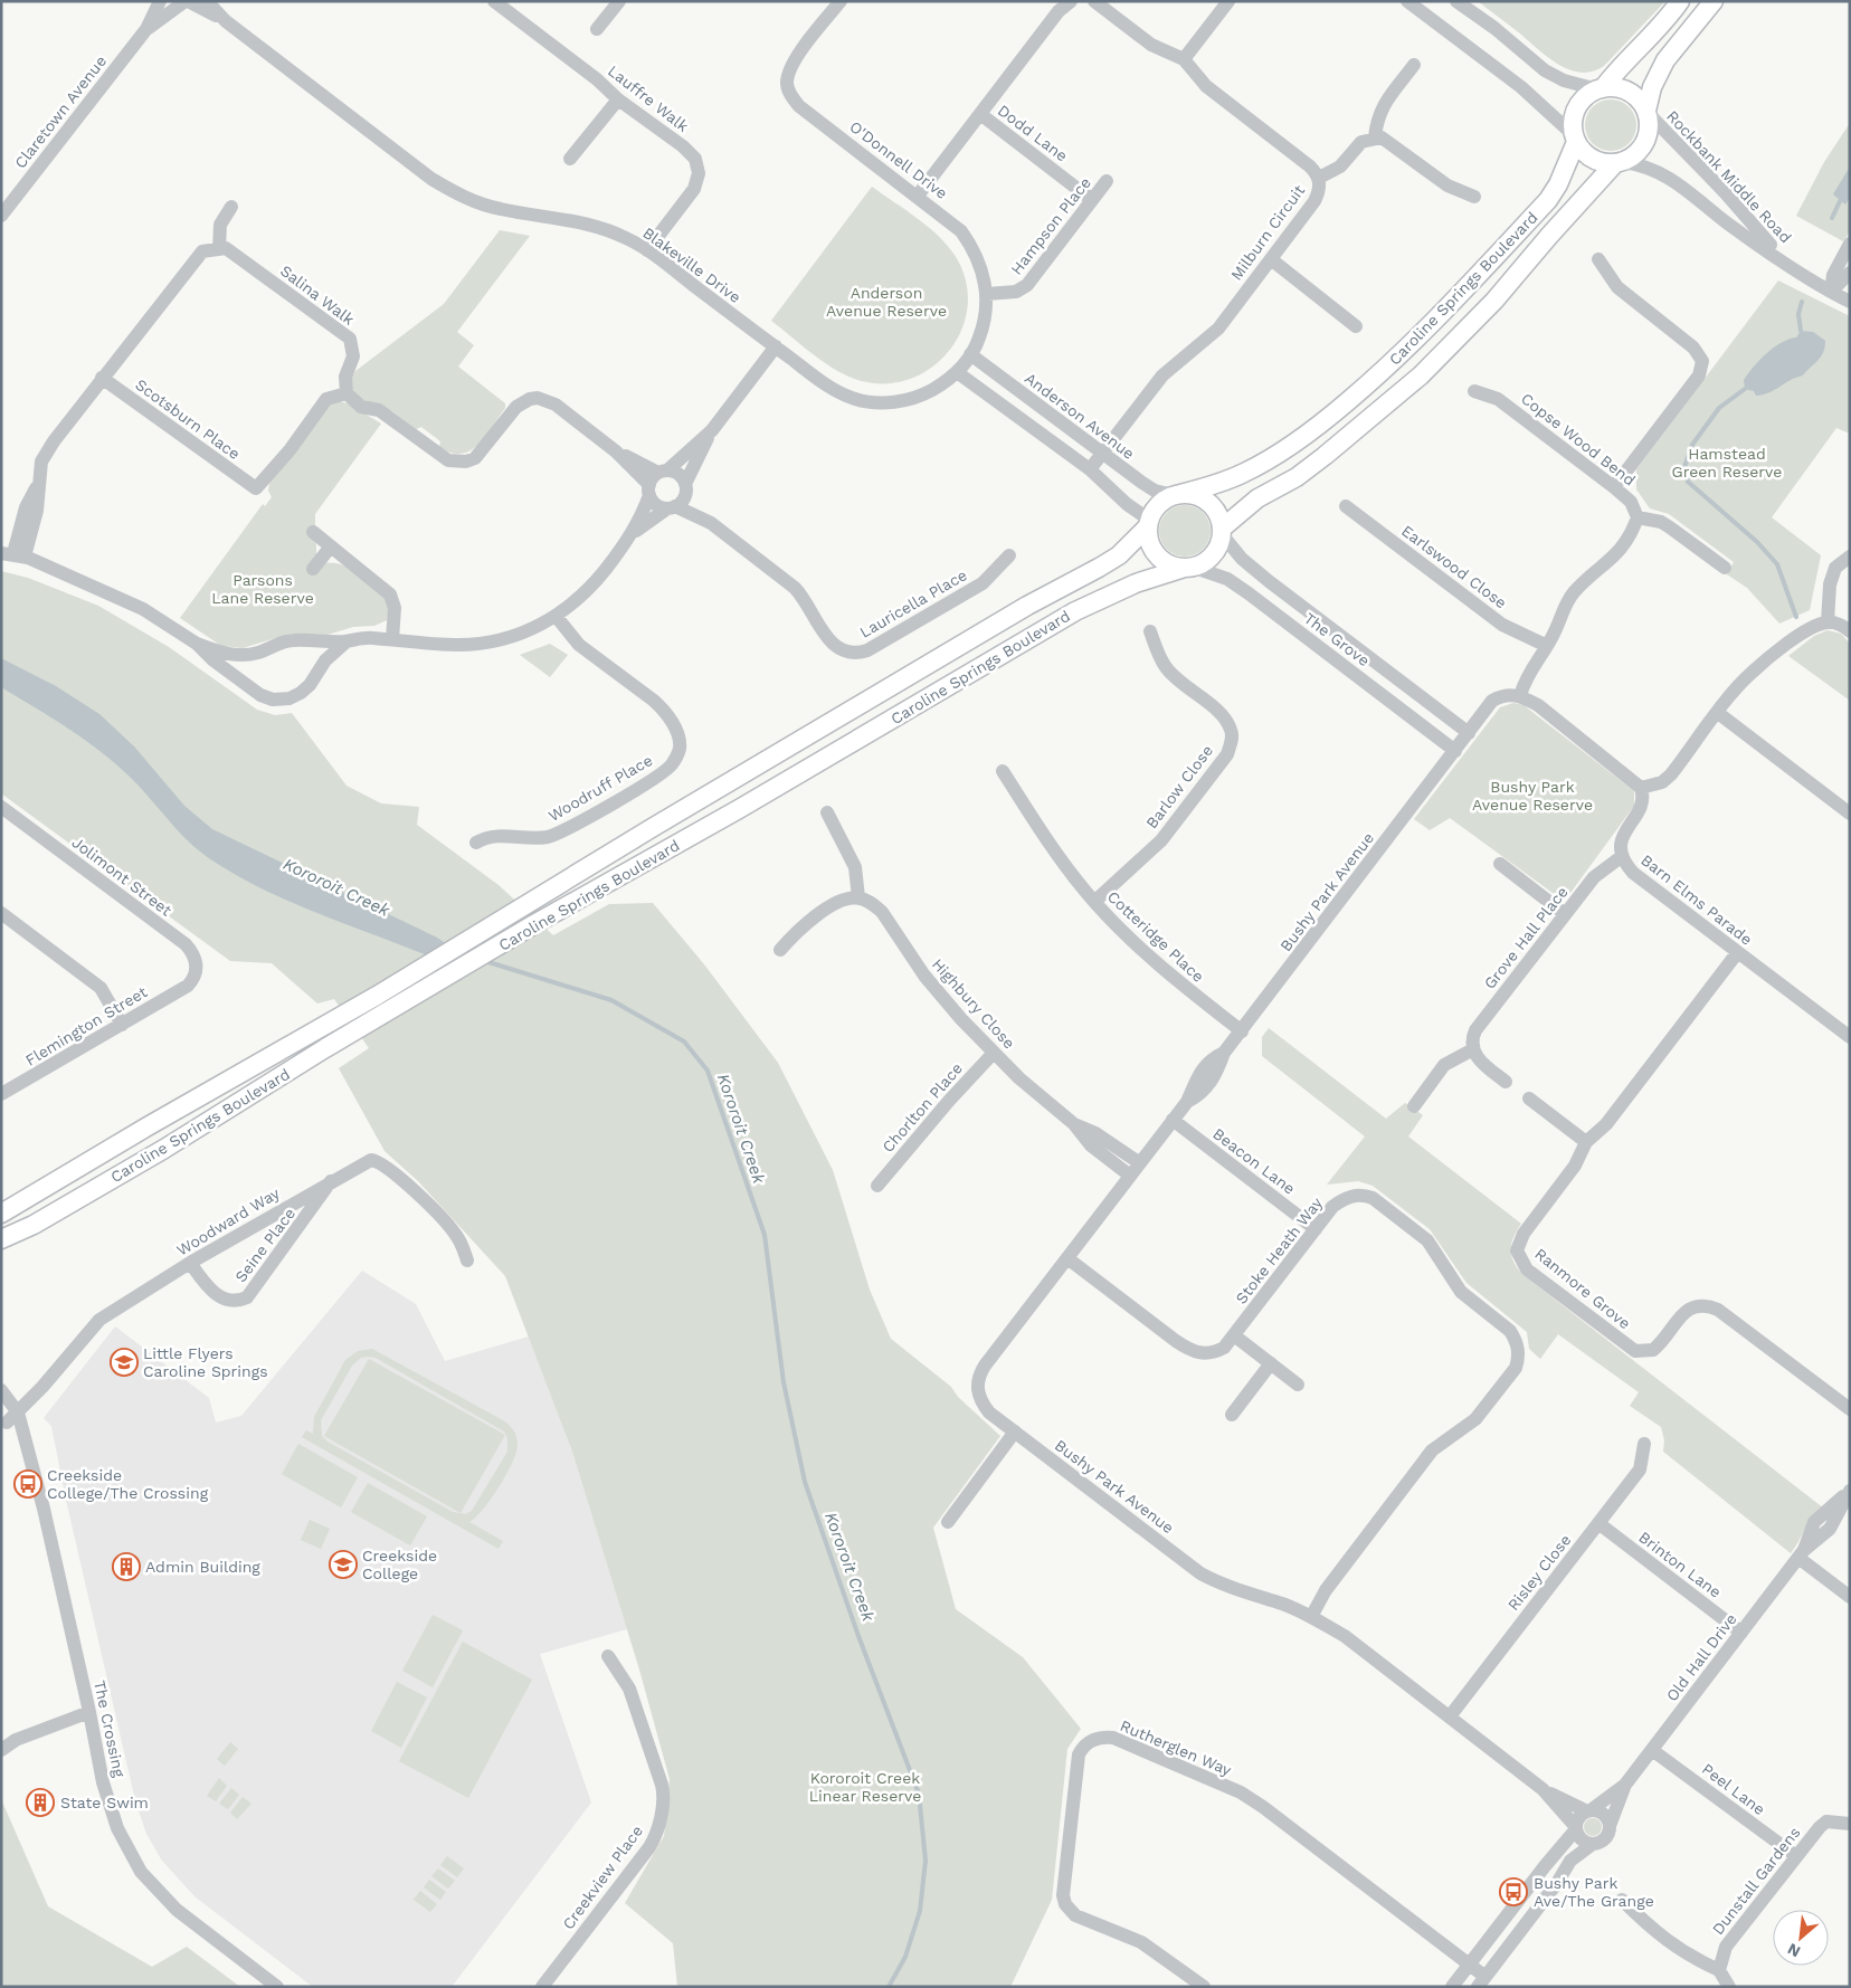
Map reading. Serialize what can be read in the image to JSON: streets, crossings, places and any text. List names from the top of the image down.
{
  "streets": {
    "main road": ["Caroline Springs Boulevard"],
    "street": [
      "Lauffre Walk",
      "Claretown Avenue",
      "Dodd Lane",
      "O'Donnell Drive",
      "Rockbank Middle Road",
      "Hampson Place",
      "Milburn Circuit",
      "Blakeville Drive",
      "Salina Walk",
      "Anderson Avenue",
      "Scotsburn Place",
      "Copse Wood Bend",
      "Earlswood Close",
      "Lauricella Place",
      "The Grove",
      "Barlow Close",
      "Woodruff Place",
      "Jolimont Street",
      "Bushy Park Avenue",
      "Barn Elms Parade",
      "Cotteridge Place",
      "Grove Hall Place",
      "Highbury Close",
      "Flemington Street",
      "Chorlton Place",
      "Beacon Lane",
      "Woodward Way",
      "Seine Place",
      "Stoke Heath Way",
      "Ranmore Grove",
      "Brinton Lane",
      "Risley Close",
      "Old Hall Drive",
      "The Crossing",
      "Rutherglen Way",
      "Peel Lane",
      "Creekview Place",
      "Dunstall Gardens"
    ]
  },
  "crossings": [
    ["Lauffre Walk", "Blakeville Drive"],
    ["Claretown Avenue", "Blakeville Drive"],
    ["Dodd Lane", "Hampson Place"],
    ["O'Donnell Drive", "Hampson Place"],
    ["O'Donnell Drive", "Blakeville Drive"],
    ["O'Donnell Drive", "Anderson Avenue"],
    ["Rockbank Middle Road", "Caroline Springs Boulevard"],
    ["Milburn Circuit", "Anderson Avenue"],
    ["Blakeville Drive", "Anderson Avenue"],
    ["Caroline Springs Boulevard", "Anderson Avenue"],
    ["Caroline Springs Boulevard", "The Grove"],
    ["Salina Walk", "Scotsburn Place"],
    ["Anderson Avenue", "The Grove"],
    ["The Grove", "Bushy Park Avenue"],
    ["Barlow Close", "Cotteridge Place"],
    ["Jolimont Street", "Flemington Street"],
    ["Bushy Park Avenue", "Cotteridge Place"],
    ["Bushy Park Avenue", "Highbury Close"],
    ["Bushy Park Avenue", "Beacon Lane"],
    ["Bushy Park Avenue", "Stoke Heath Way"],
    ["Bushy Park Avenue", "Risley Close"],
    ["Bushy Park Avenue", "Old Hall Drive"],
    ["Barn Elms Parade", "Grove Hall Place"],
    ["Barn Elms Parade", "Ranmore Grove"],
    ["Highbury Close", "Chorlton Place"],
    ["Beacon Lane", "Stoke Heath Way"],
    ["Woodward Way", "Seine Place"],
    ["Woodward Way", "The Crossing"],
    ["Brinton Lane", "Risley Close"],
    ["Brinton Lane", "Old Hall Drive"],
    ["Old Hall Drive", "Peel Lane"],
    ["Peel Lane", "Dunstall Gardens"]
  ],
  "water": ["Kororoit Creek"],
  "parks": [
    "Anderson Avenue Reserve",
    "Hamstead Green Reserve",
    "Parsons Lane Reserve",
    "Bushy Park Avenue Reserve",
    "Kororoit Creek Linear Reserve"
  ],
  "places": {
    "school or university": ["Little Flyers Caroline Springs", "Creekside College"],
    "bus stop": ["Creekside College/The Crossing", "Bushy Park Ave/The Grange"],
    "building": ["Admin Building", "State Swim"]
  },
  "north": "bottom left"
}
